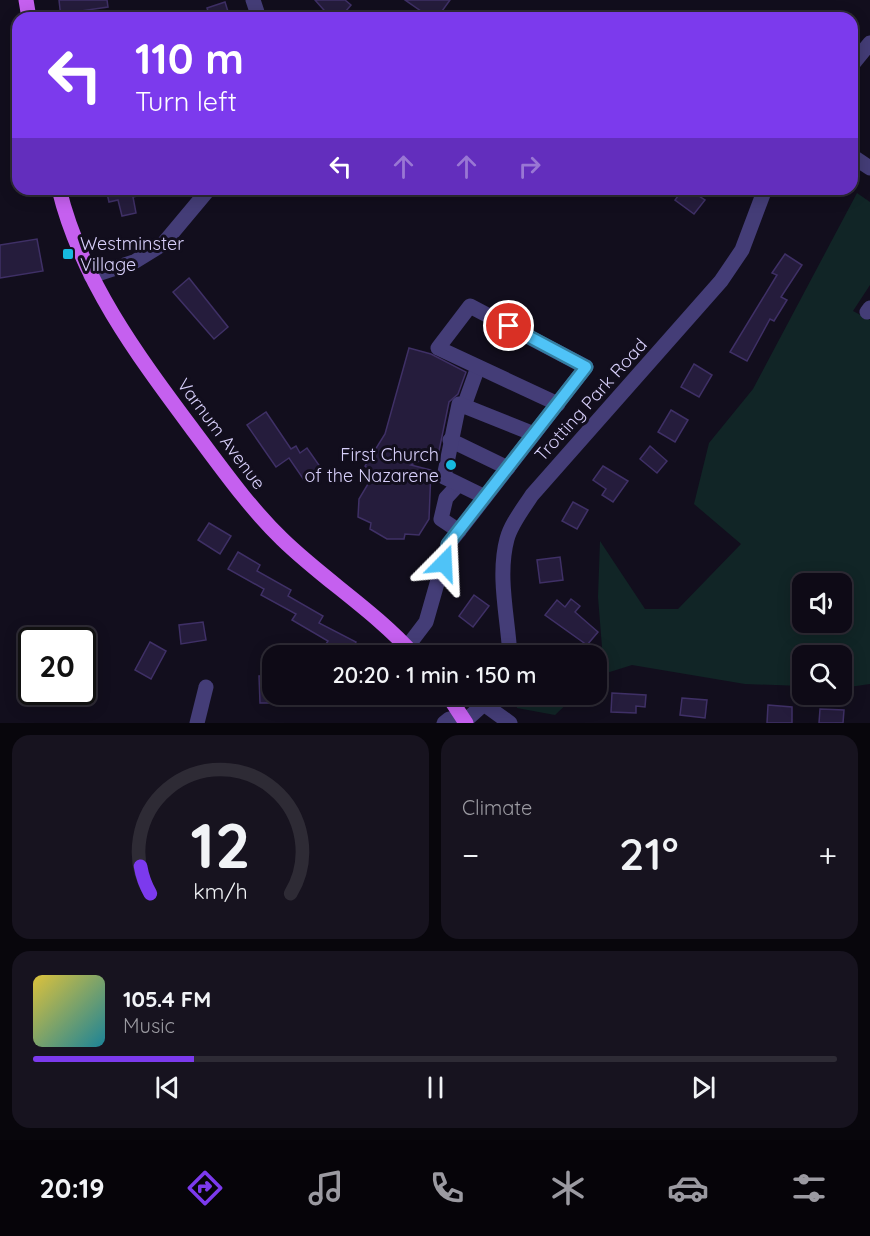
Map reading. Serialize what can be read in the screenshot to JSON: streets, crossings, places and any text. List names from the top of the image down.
{
  "streets": {
    "main road": ["Varnum Avenue"],
    "street": ["Trotting Park Road"]
  },
  "places": {
    "transit": ["Westminster Village"],
    "other": ["First Church of the Nazarene"]
  },
  "page": {
    "turn": ["110 m", "Turn left"],
    "limit": "20",
    "trip": "20:20 · 1 min · 150 m",
    "tile": "Climate",
    "heat": ["−", "21°", "+"],
    "song": ["105.4 FM", "Music"],
    "tabs": "20:19",
    "gauge": ["12", "km/h"]
  }
}
